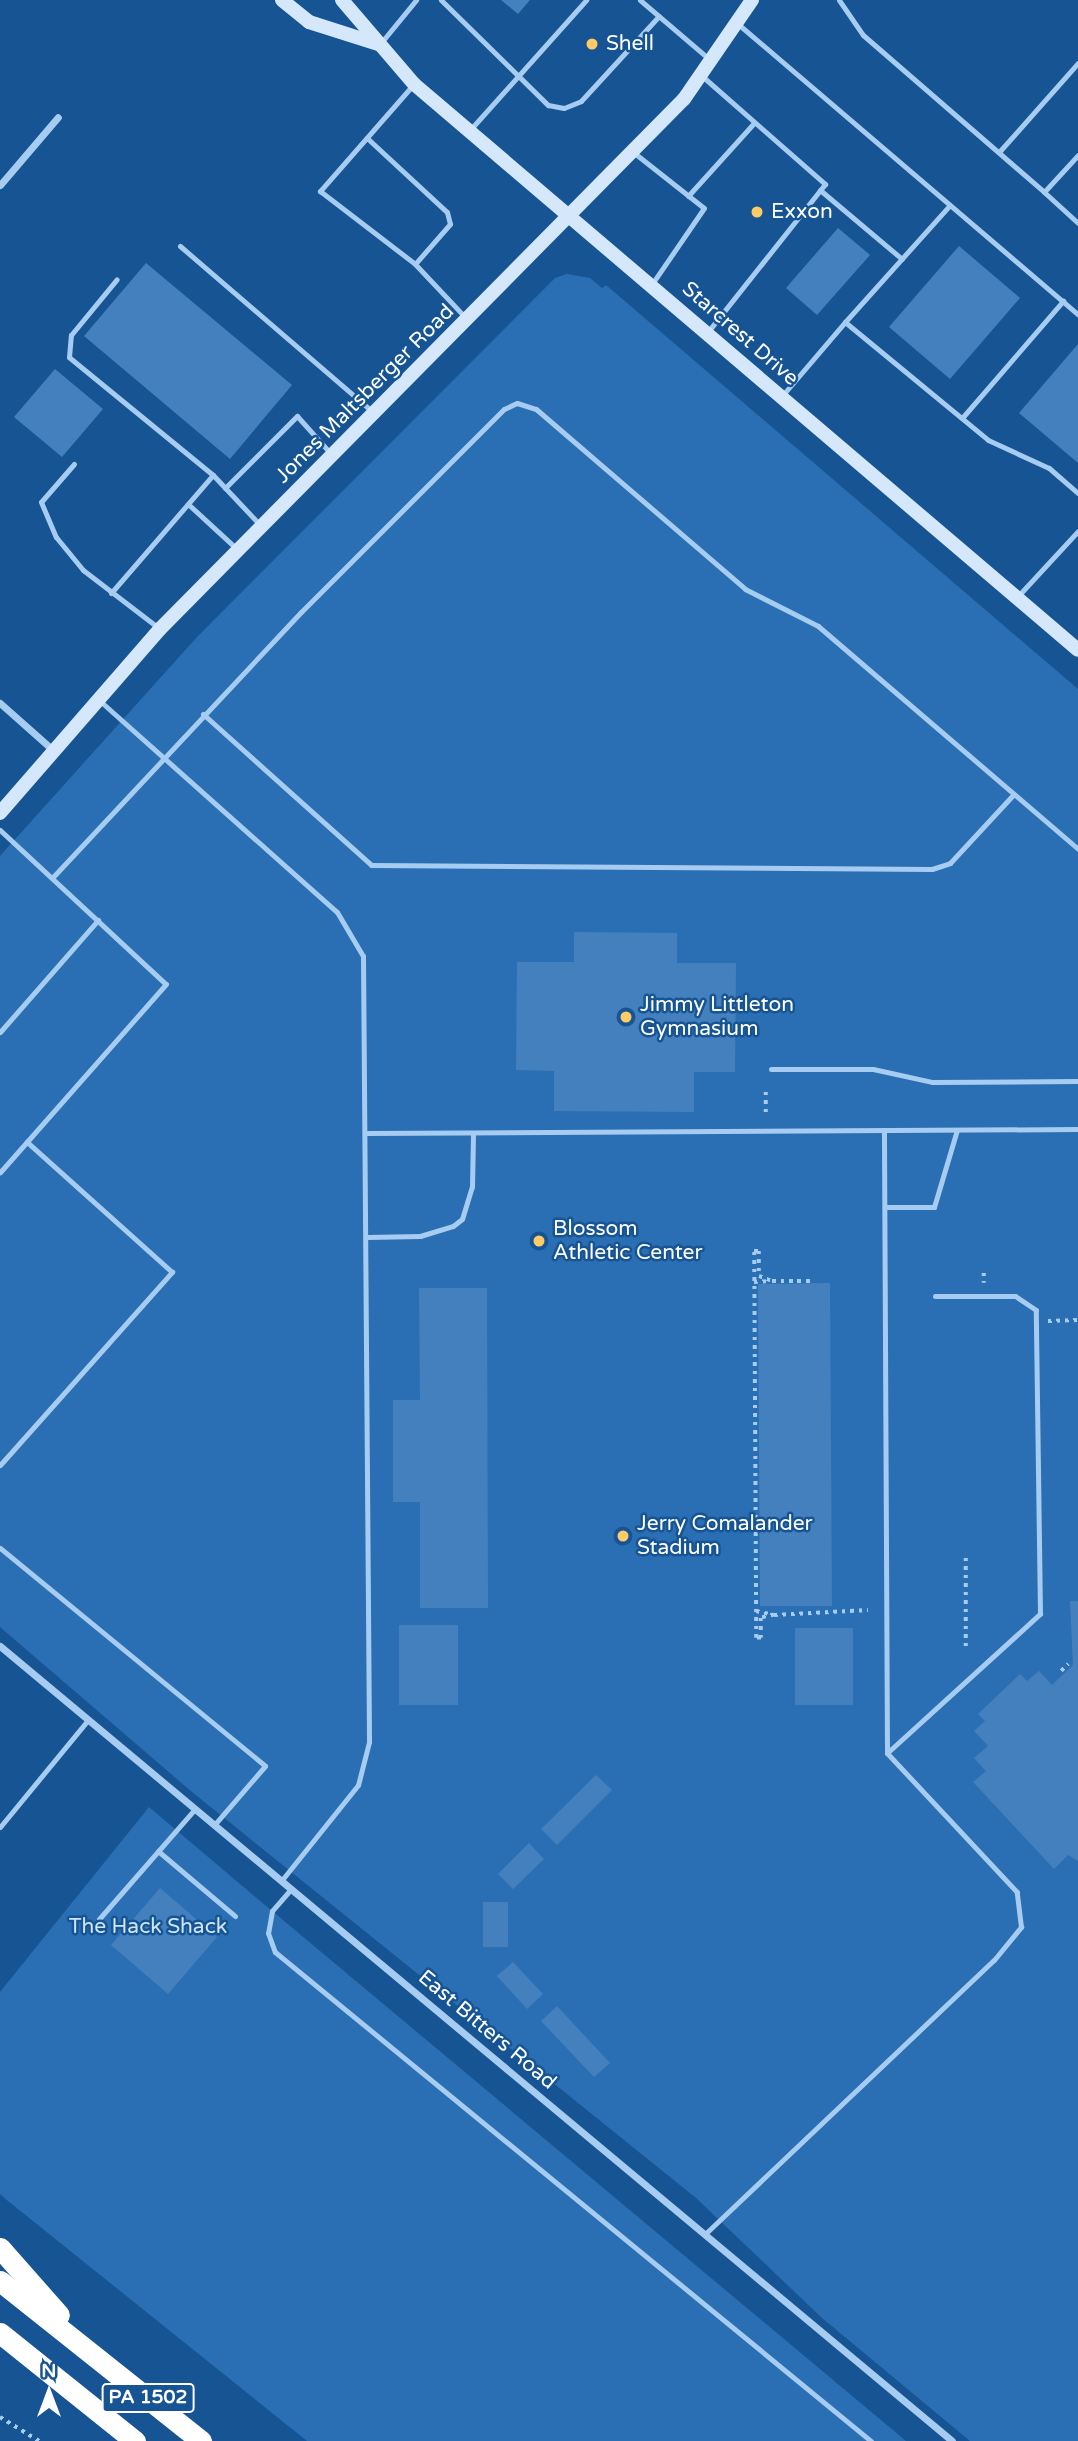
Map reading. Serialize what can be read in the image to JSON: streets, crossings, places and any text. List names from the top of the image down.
{
  "streets": {
    "highway": ["PA 1502"],
    "main road": ["Starcrest Drive", "Jones Maltsberger Road"],
    "street": ["East Bitters Road"]
  },
  "crossings": [
    ["Starcrest Drive", "Jones Maltsberger Road"]
  ],
  "parks": ["The Hack Shack"],
  "places": [
    "Shell",
    "Exxon",
    "Jimmy Littleton Gymnasium",
    "Blossom Athletic Center",
    "Jerry Comalander Stadium"
  ],
  "north": "top"
}
